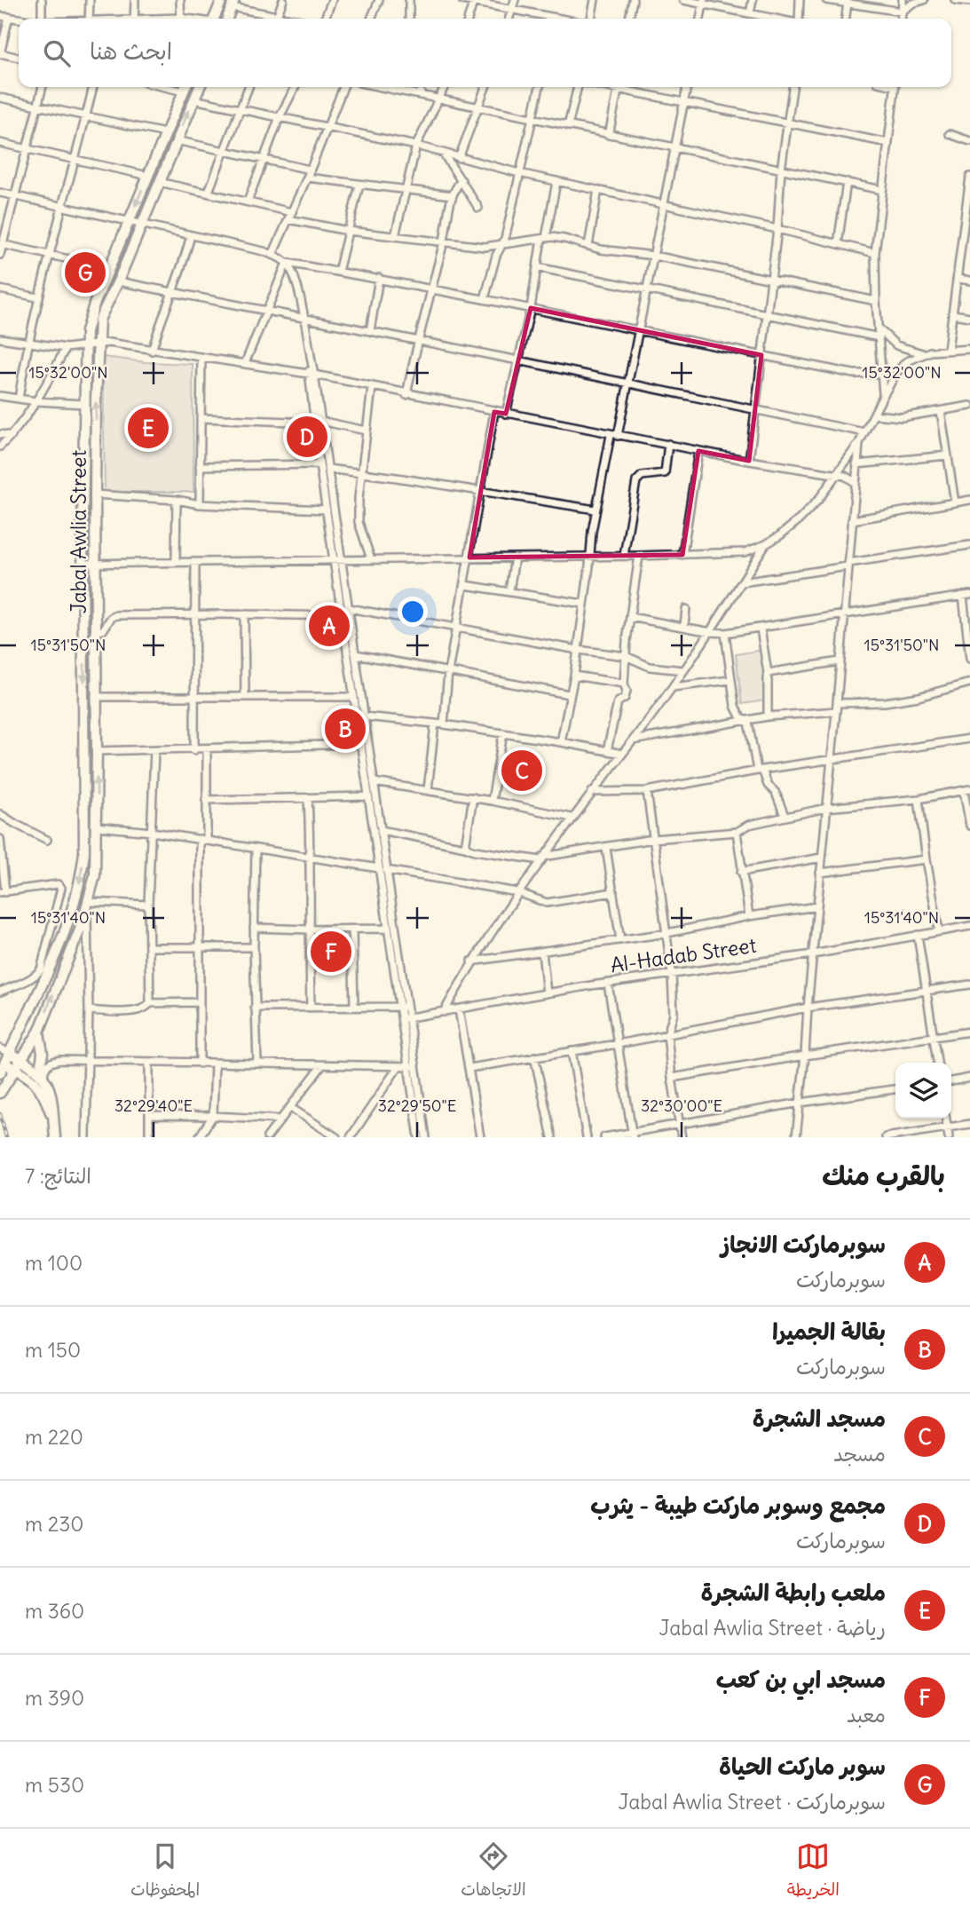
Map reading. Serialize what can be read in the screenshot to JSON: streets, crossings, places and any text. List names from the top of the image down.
{
  "streets": {
    "main road": ["Jabal Awlia Street"],
    "street": ["Al-Hadab Street"]
  },
  "page": {
    "search": "ابحث هنا",
    "pins": [
      "G",
      "E",
      "D",
      "A",
      "B",
      "C",
      "F"
    ],
    "heading": ["بالقرب منك", "النتائج: 7"],
    "list": [
      {
        "mark": "A",
        "name": "سوبرماركت الانجاز",
        "note": "سوبرماركت",
        "value": "100 m"
      },
      {
        "mark": "B",
        "name": "بقالة الجميرا",
        "note": "سوبرماركت",
        "value": "150 m"
      },
      {
        "mark": "C",
        "name": "مسجد الشجرة",
        "note": "مسجد",
        "value": "220 m"
      },
      {
        "mark": "D",
        "name": "مجمع وسوبر ماركت طيبة - يثرب",
        "note": "سوبرماركت",
        "value": "230 m"
      },
      {
        "mark": "E",
        "name": "ملعب رابطة الشجرة",
        "note": "رياضة · Jabal Awlia Street",
        "value": "360 m"
      },
      {
        "mark": "F",
        "name": "مسجد ابي بن كعب",
        "note": "معبد",
        "value": "390 m"
      },
      {
        "mark": "G",
        "name": "سوبر ماركت الحياة",
        "note": "سوبرماركت · Jabal Awlia Street",
        "value": "530 m"
      }
    ],
    "nav": ["الخريطة", "الاتجاهات", "المحفوظات"]
  },
  "coordinates": [
    "15°32'00\"N",
    "15°31'50\"N",
    "15°31'40\"N",
    "32°29'40\"E",
    "32°29'50\"E",
    "32°30'00\"E"
  ]
}
